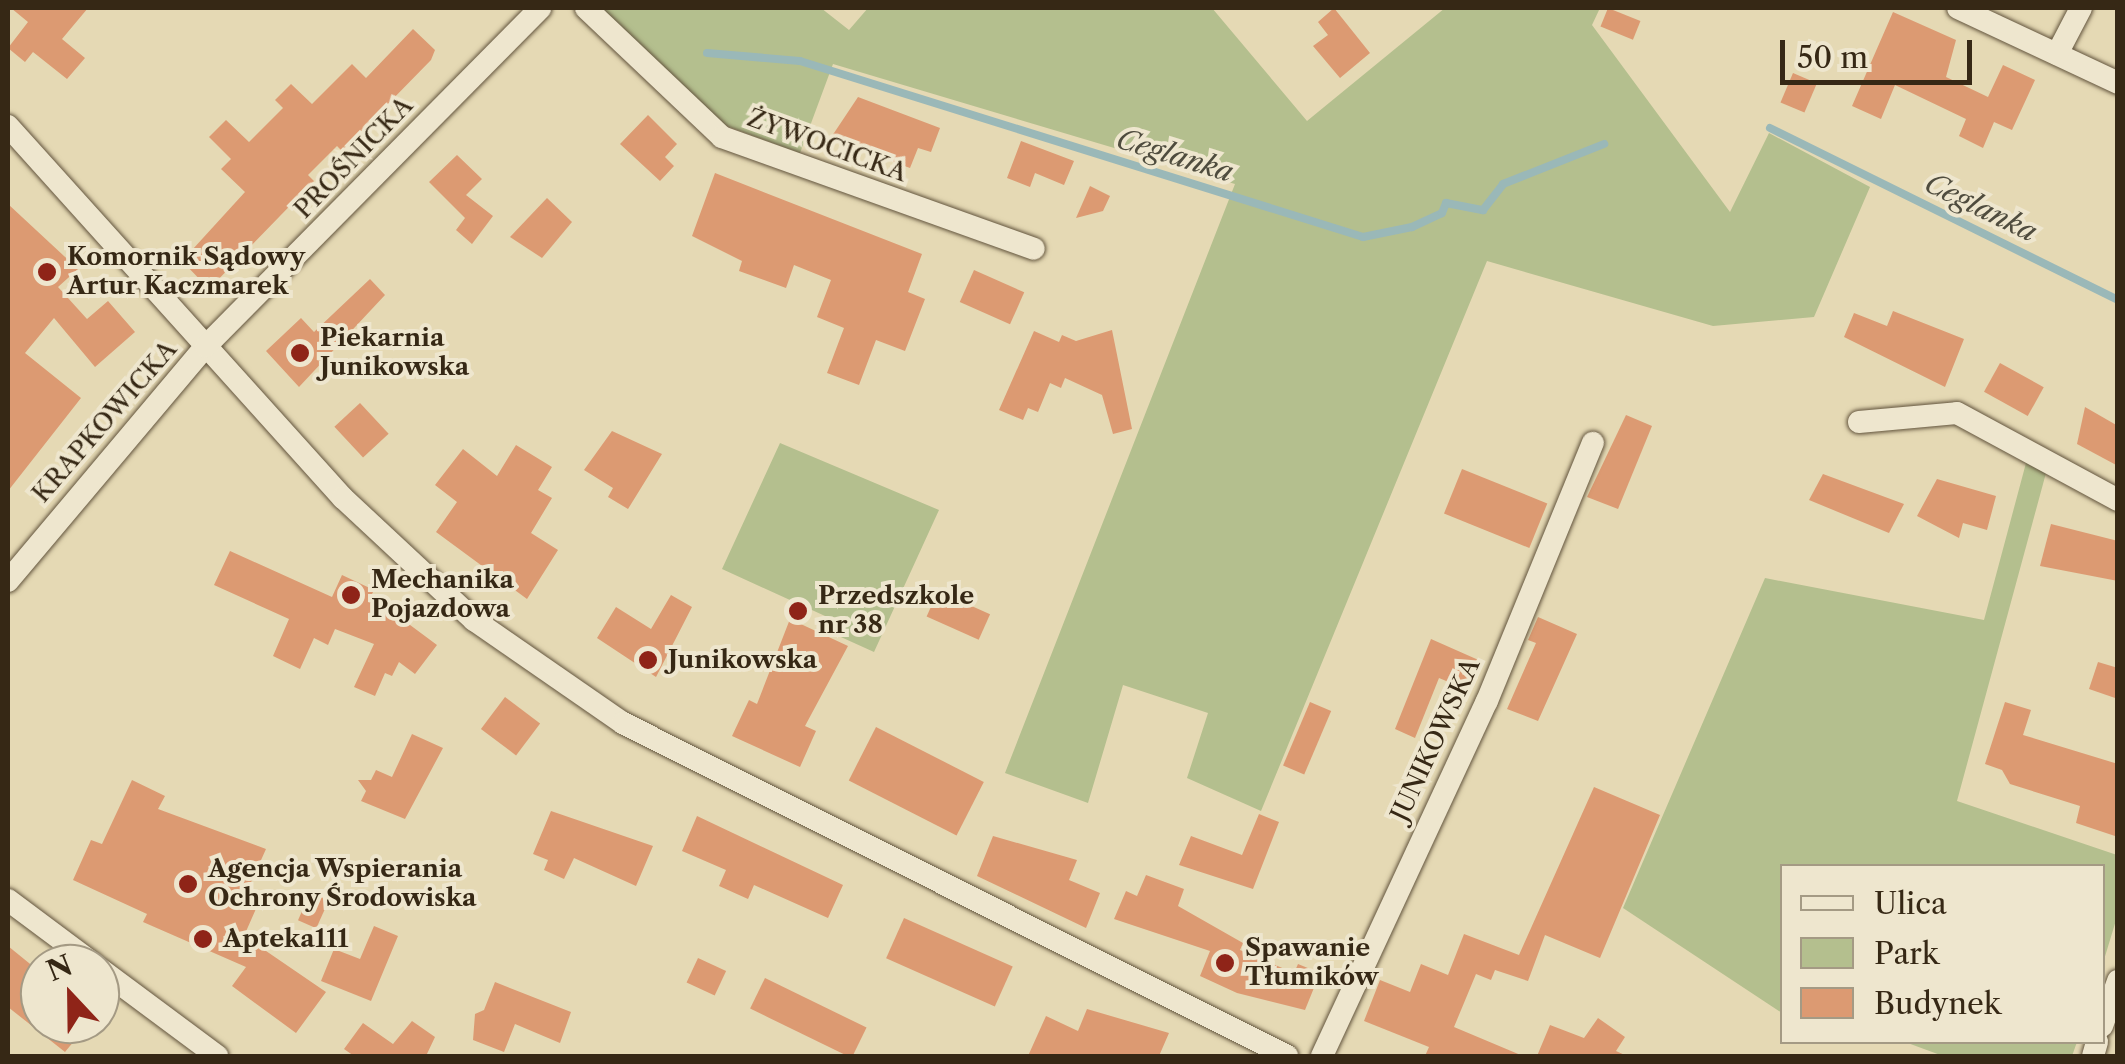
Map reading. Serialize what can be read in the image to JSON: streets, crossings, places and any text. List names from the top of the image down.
{
  "streets": {
    "street": [
      "ŻYWOCICKA",
      "PROŚNICKA",
      "KRAPKOWICKA",
      "JUNIKOWSKA"
    ]
  },
  "crossings": [
    ["PROŚNICKA", "KRAPKOWICKA"]
  ],
  "water": ["Ceglanka"],
  "places": [
    "Komornik Sądowy Artur Kaczmarek",
    "Piekarnia Junikowska",
    "Mechanika Pojazdowa",
    "Przedszkole nr 38",
    "Junikowska",
    "Agencja Wspierania Ochrony Środowiska",
    "Apteka111",
    "Spawanie Tłumików"
  ],
  "legend": ["Ulica", "Park", "Budynek"],
  "scale_bar": "50 m",
  "north": "top"
}
